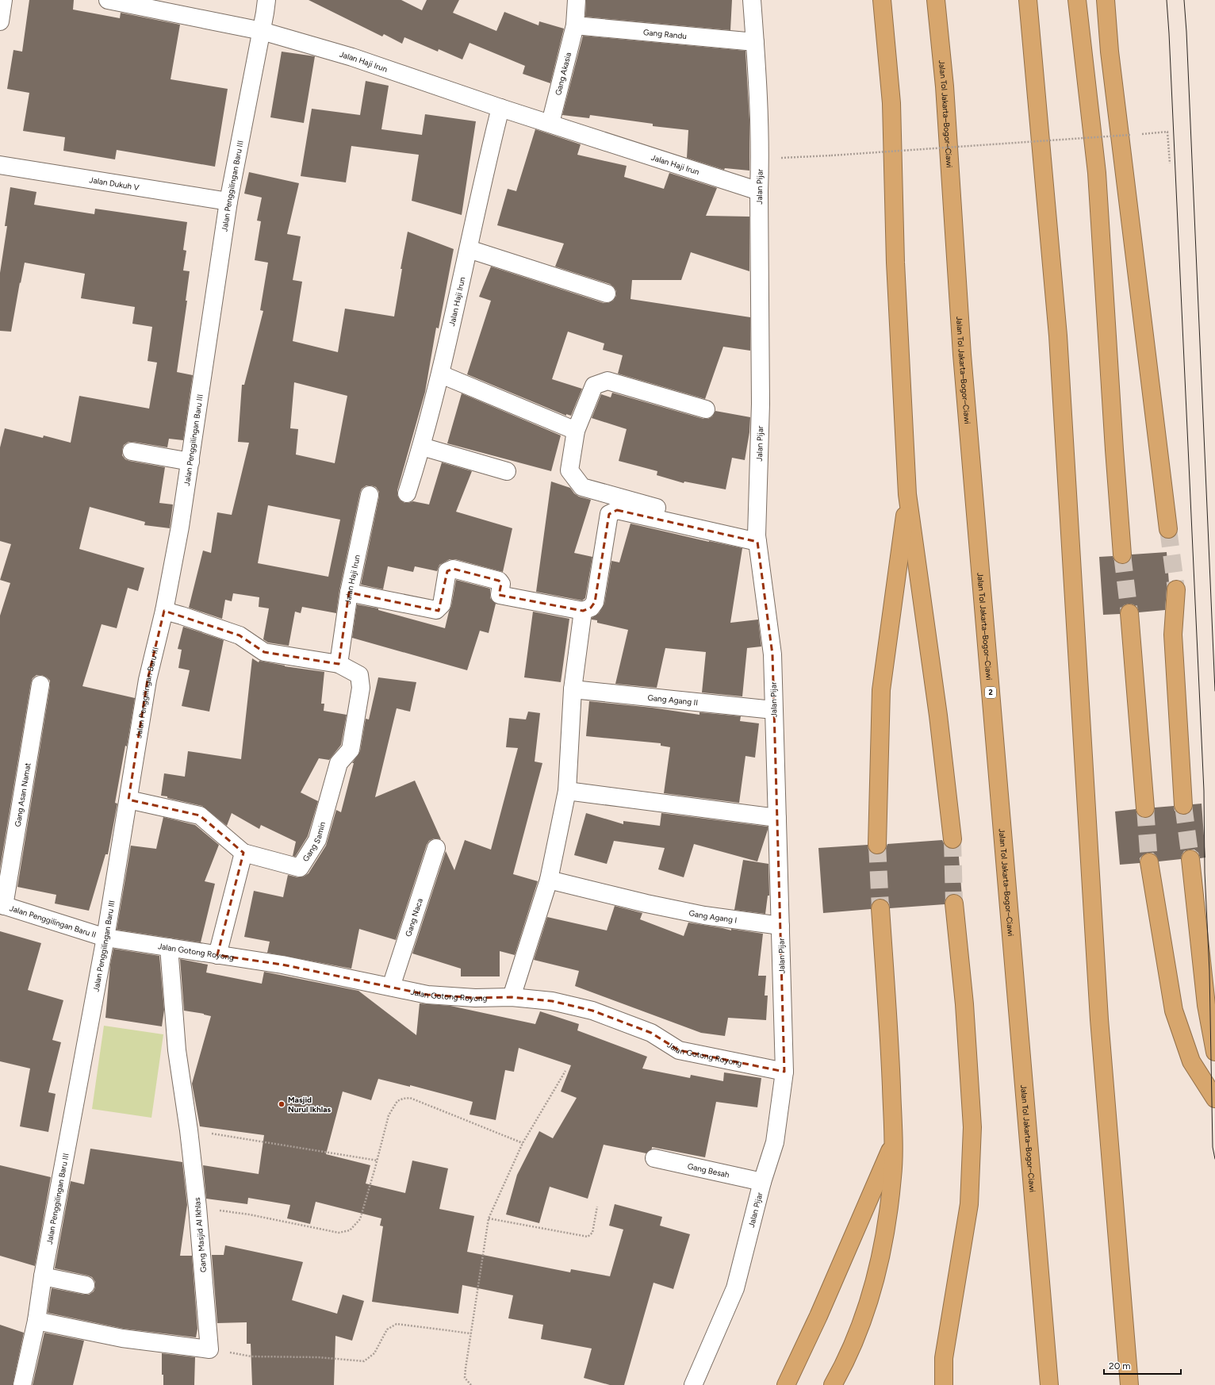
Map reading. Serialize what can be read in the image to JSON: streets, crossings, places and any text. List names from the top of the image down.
{
  "streets": {
    "highway": ["Jalan Tol Jakarta–Bogor–Ciawi", "2"],
    "street": [
      "Gang Randu",
      "Jalan Haji Irun",
      "Gang Akasia",
      "Jalan Dukuh V",
      "Jalan Penggilingan Baru III",
      "Jalan Pijar",
      "Gang Agang II",
      "Gang Asan Namat",
      "Gang Samin",
      "Gang Agang I",
      "Gang Naca",
      "Jalan Penggilingan Baru II",
      "Jalan Gotong Royong",
      "Gang Besah",
      "Gang Masjid Al Ikhlas"
    ]
  },
  "crossings": [
    ["Gang Randu", "Gang Akasia"],
    ["Gang Randu", "Jalan Pijar"],
    ["Jalan Haji Irun", "Gang Akasia"],
    ["Jalan Haji Irun", "Jalan Penggilingan Baru III"],
    ["Jalan Haji Irun", "Jalan Pijar"],
    ["Jalan Haji Irun", "Gang Samin"],
    ["Jalan Dukuh V", "Jalan Penggilingan Baru III"],
    ["Jalan Penggilingan Baru III", "Gang Samin"],
    ["Jalan Penggilingan Baru III", "Jalan Penggilingan Baru II"],
    ["Jalan Penggilingan Baru III", "Jalan Gotong Royong"],
    ["Jalan Pijar", "Gang Agang II"],
    ["Jalan Pijar", "Gang Agang I"],
    ["Jalan Pijar", "Jalan Gotong Royong"],
    ["Jalan Pijar", "Gang Besah"],
    ["Gang Asan Namat", "Jalan Penggilingan Baru II"],
    ["Gang Naca", "Jalan Gotong Royong"],
    ["Jalan Penggilingan Baru II", "Jalan Gotong Royong"],
    ["Jalan Gotong Royong", "Gang Masjid Al Ikhlas"]
  ],
  "places": ["Masjid Nurul Ikhlas"],
  "scale_bar": "20 m"
}
